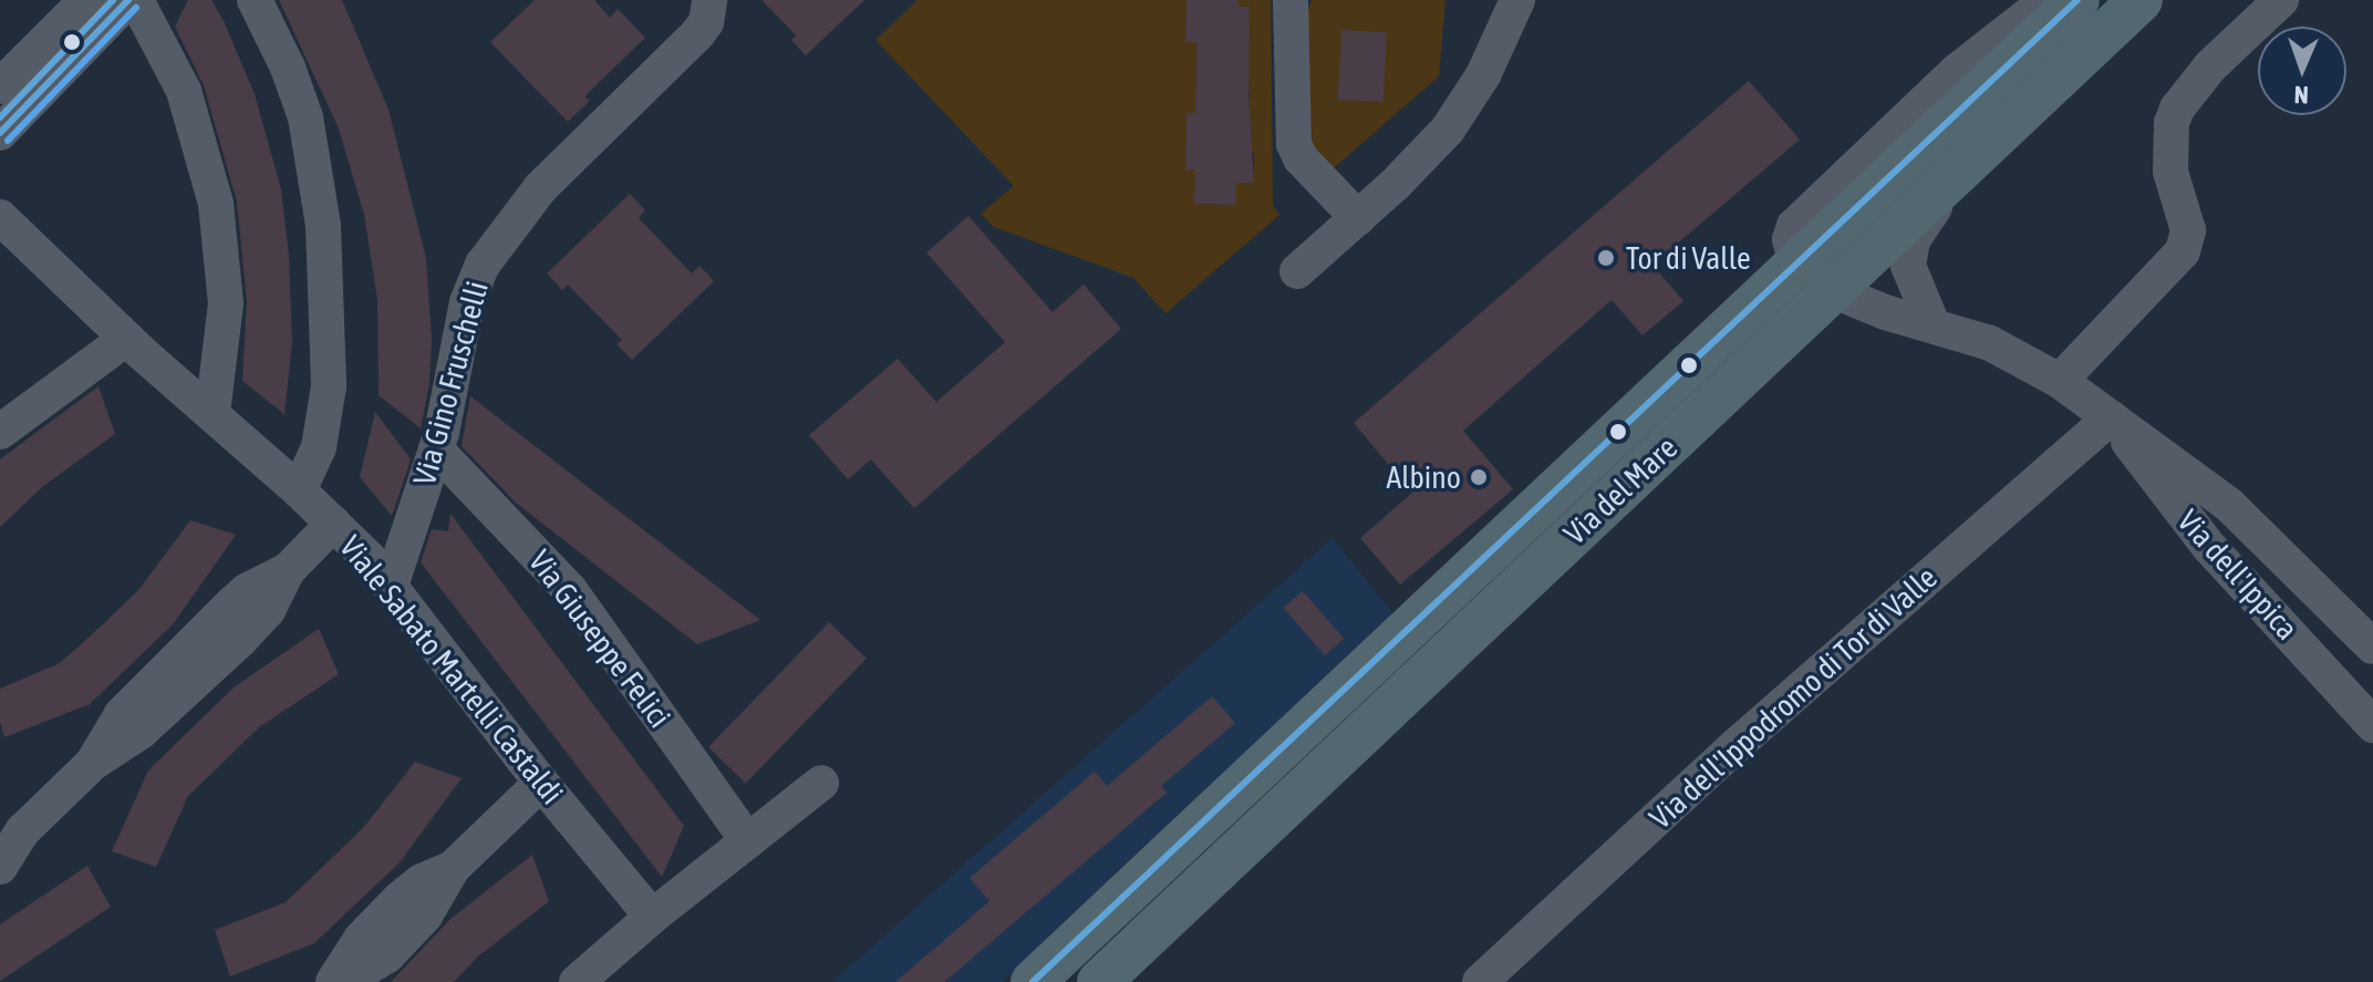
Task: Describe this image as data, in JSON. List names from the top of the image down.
{
  "streets": {
    "main road": ["Via del Mare"],
    "street": [
      "Via Gino Fruschelli",
      "Via dell'Ippica",
      "Via Giuseppe Felici",
      "Viale Sabato Martelli Castaldi",
      "Via dell'Ippodromo di Tor di Valle"
    ]
  },
  "crossings": [
    ["Via Gino Fruschelli", "Via Giuseppe Felici"],
    ["Via Gino Fruschelli", "Viale Sabato Martelli Castaldi"],
    ["Via dell'Ippica", "Via dell'Ippodromo di Tor di Valle"]
  ],
  "places": ["Tor di Valle", "Albino"],
  "north": "bottom"
}
